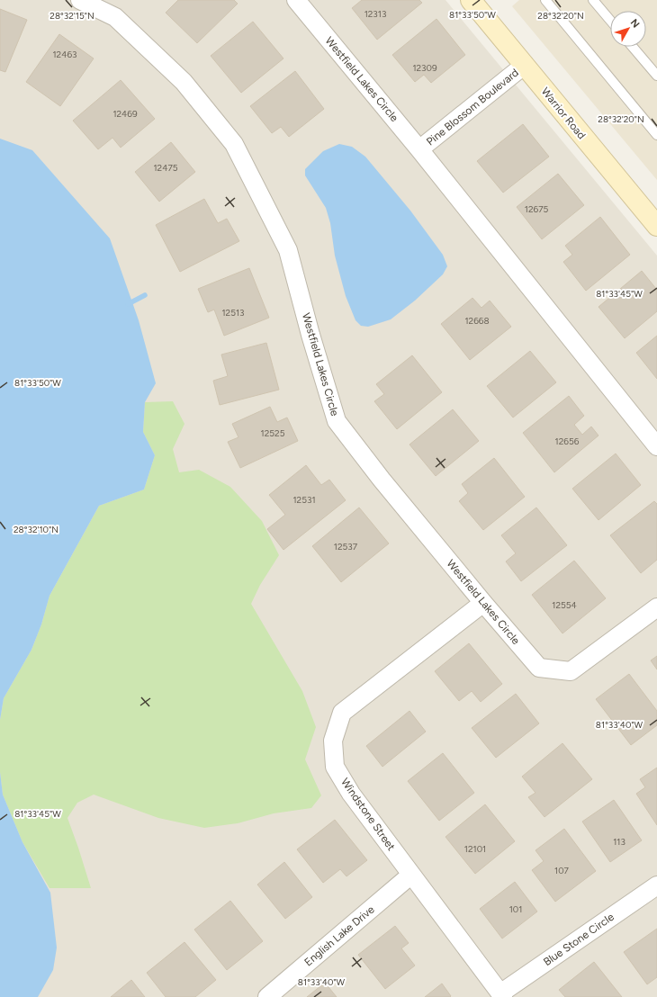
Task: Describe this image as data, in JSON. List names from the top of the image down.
{
  "streets": {
    "street": [
      "Westfield Lakes Circle",
      "Pine Blossom Boulevard",
      "Warrior Road",
      "Windstone Street",
      "English Lake Drive",
      "Blue Stone Circle"
    ]
  },
  "crossings": [
    ["Westfield Lakes Circle", "Pine Blossom Boulevard"],
    ["Westfield Lakes Circle", "Windstone Street"],
    ["Pine Blossom Boulevard", "Warrior Road"],
    ["Windstone Street", "English Lake Drive"],
    ["Windstone Street", "Blue Stone Circle"]
  ],
  "house_numbers": [
    "12313",
    "12463",
    "12309",
    "12469",
    "12475",
    "12675",
    "12513",
    "12668",
    "12525",
    "12656",
    "12531",
    "12537",
    "12554",
    "113",
    "12101",
    "107",
    "101"
  ],
  "north": "top right",
  "coordinates": [
    "81°33'50\"W",
    "28°32'15\"N",
    "28°32'20\"N",
    "81°33'45\"W",
    "28°32'10\"N",
    "81°33'40\"W"
  ]
}
